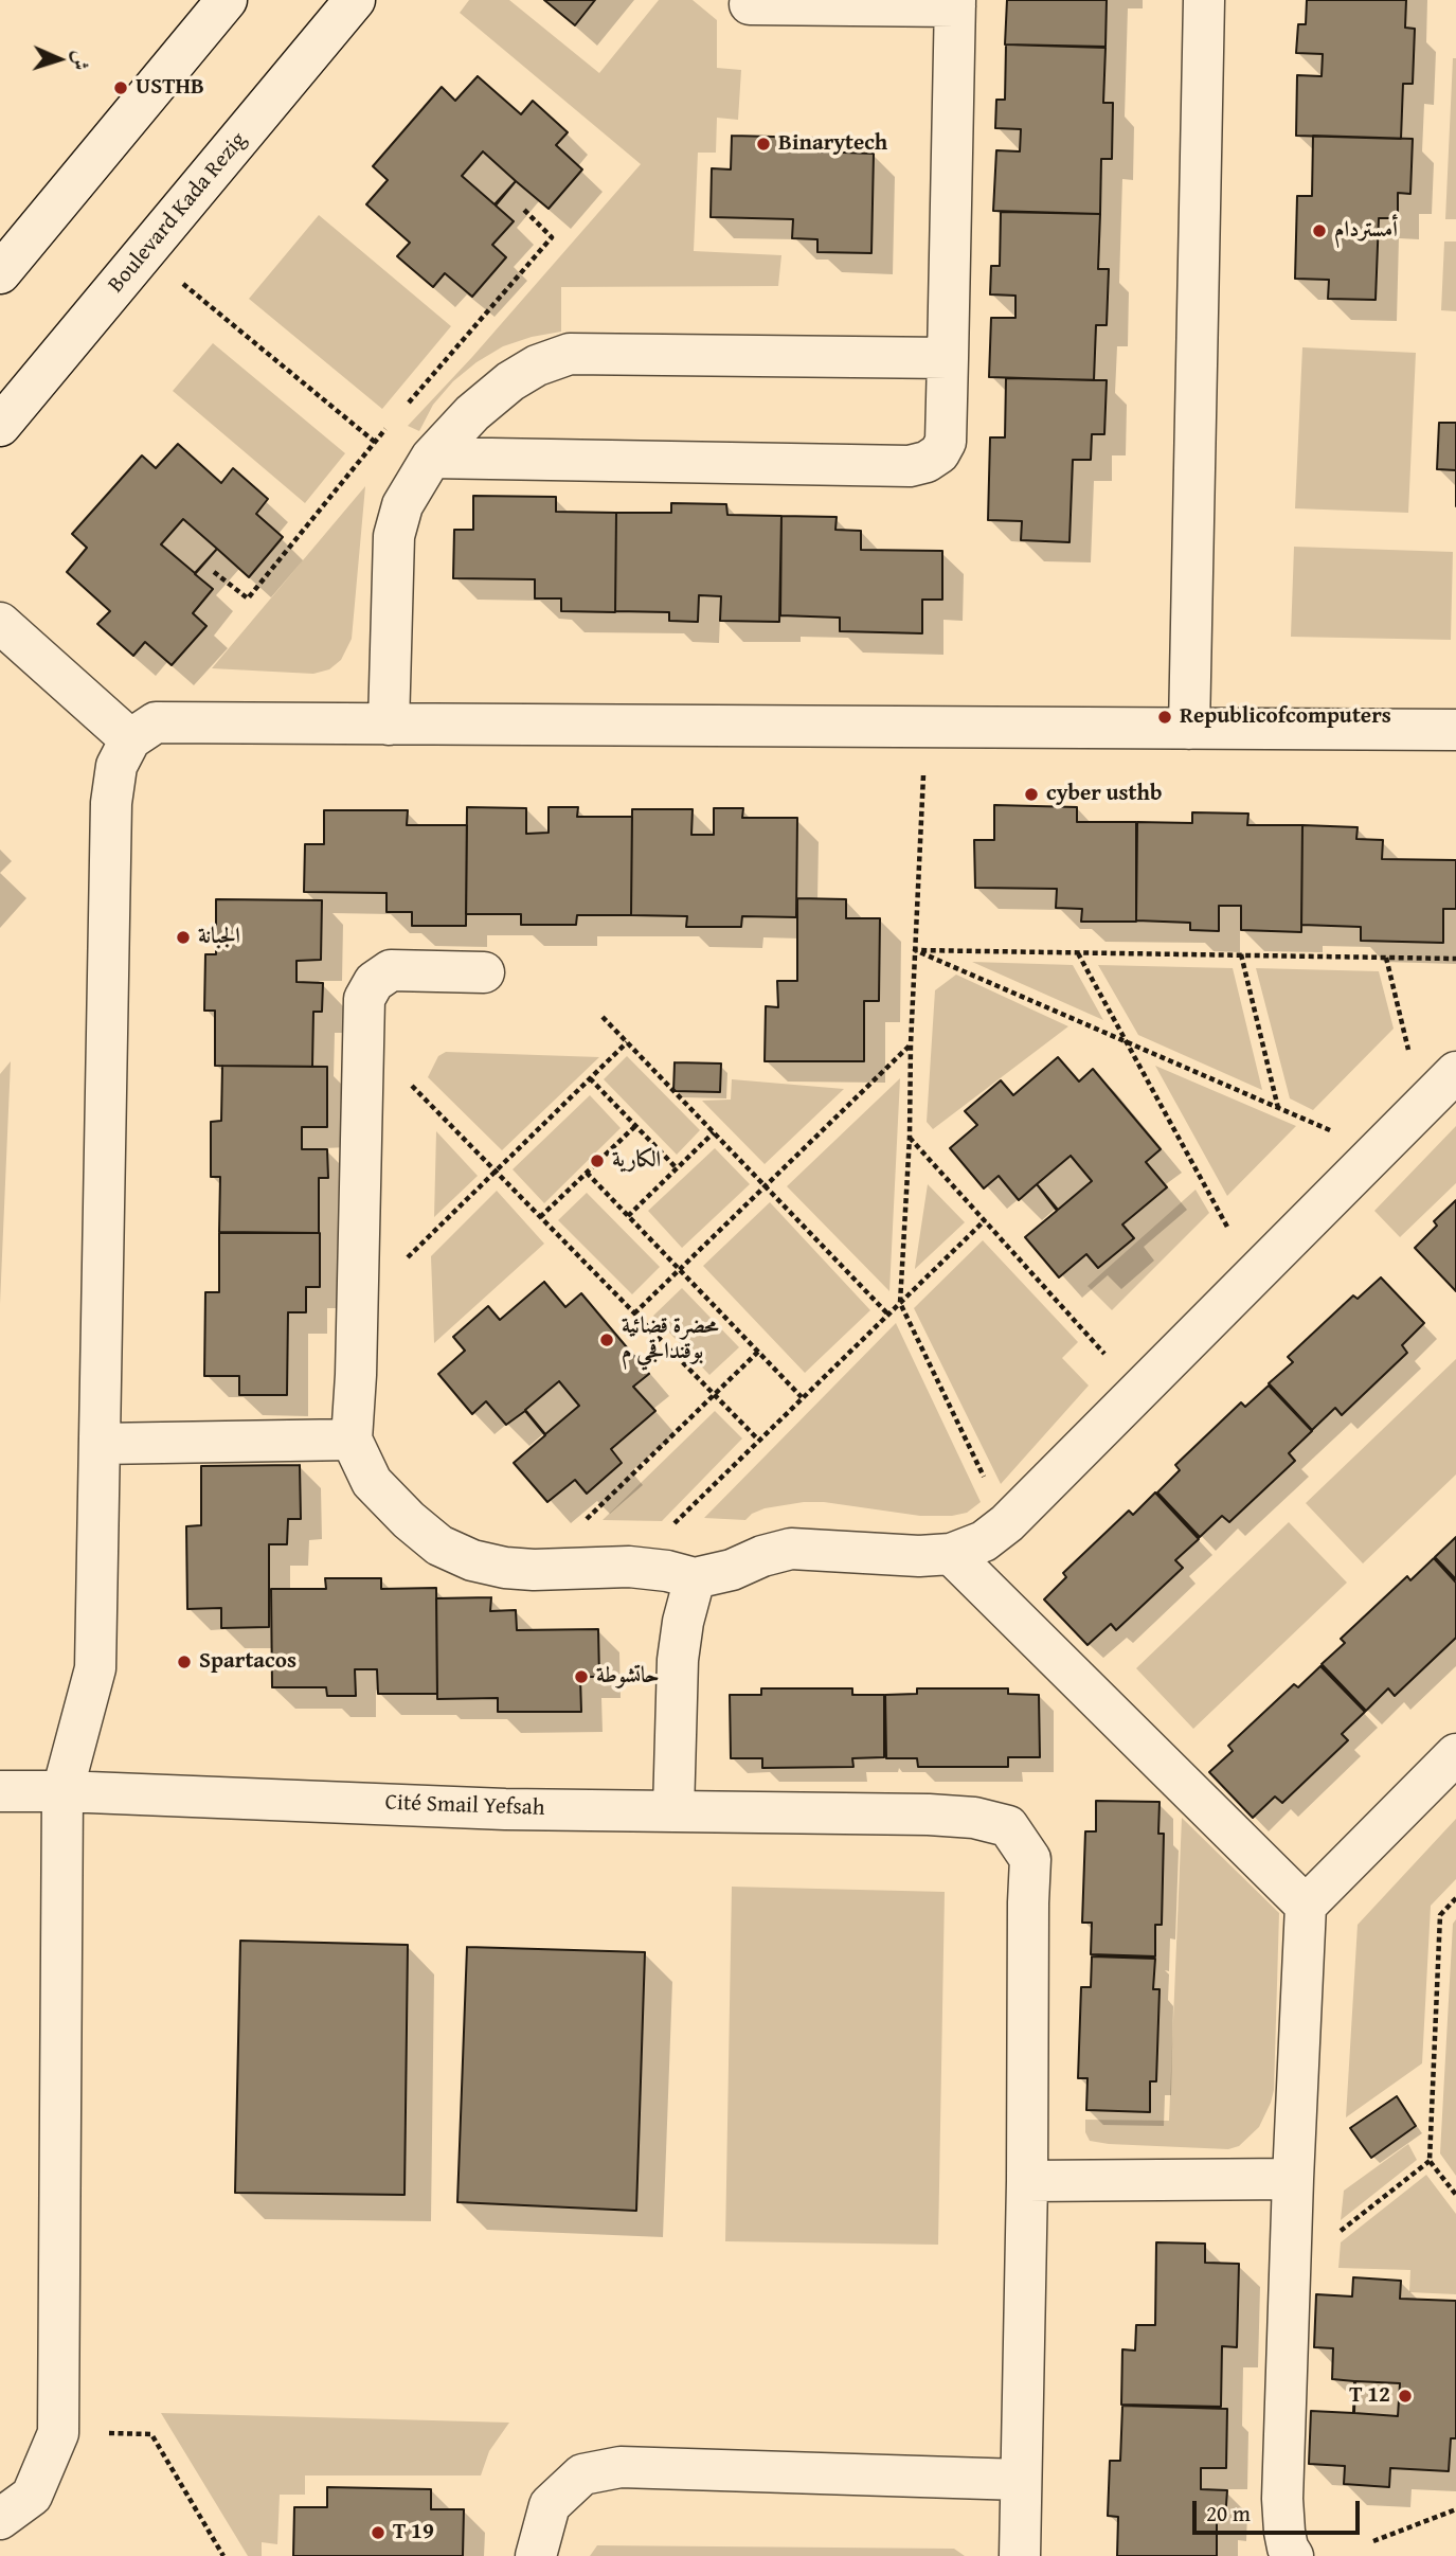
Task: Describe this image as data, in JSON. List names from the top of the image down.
{
  "streets": {
    "street": ["Boulevard Kada Rezig", "Cité Smail Yefsah"]
  },
  "places": [
    "USTHB",
    "Binarytech",
    "أمستردام",
    "Republicofcomputers",
    "cyber usthb",
    "الجبانة",
    "الكارية",
    "محضرة قضائية بوقنداقجي م",
    "Spartacos",
    "حاتشوطة",
    "T 12",
    "T 19"
  ],
  "scale_bar": "20 m",
  "north": "right"
}
